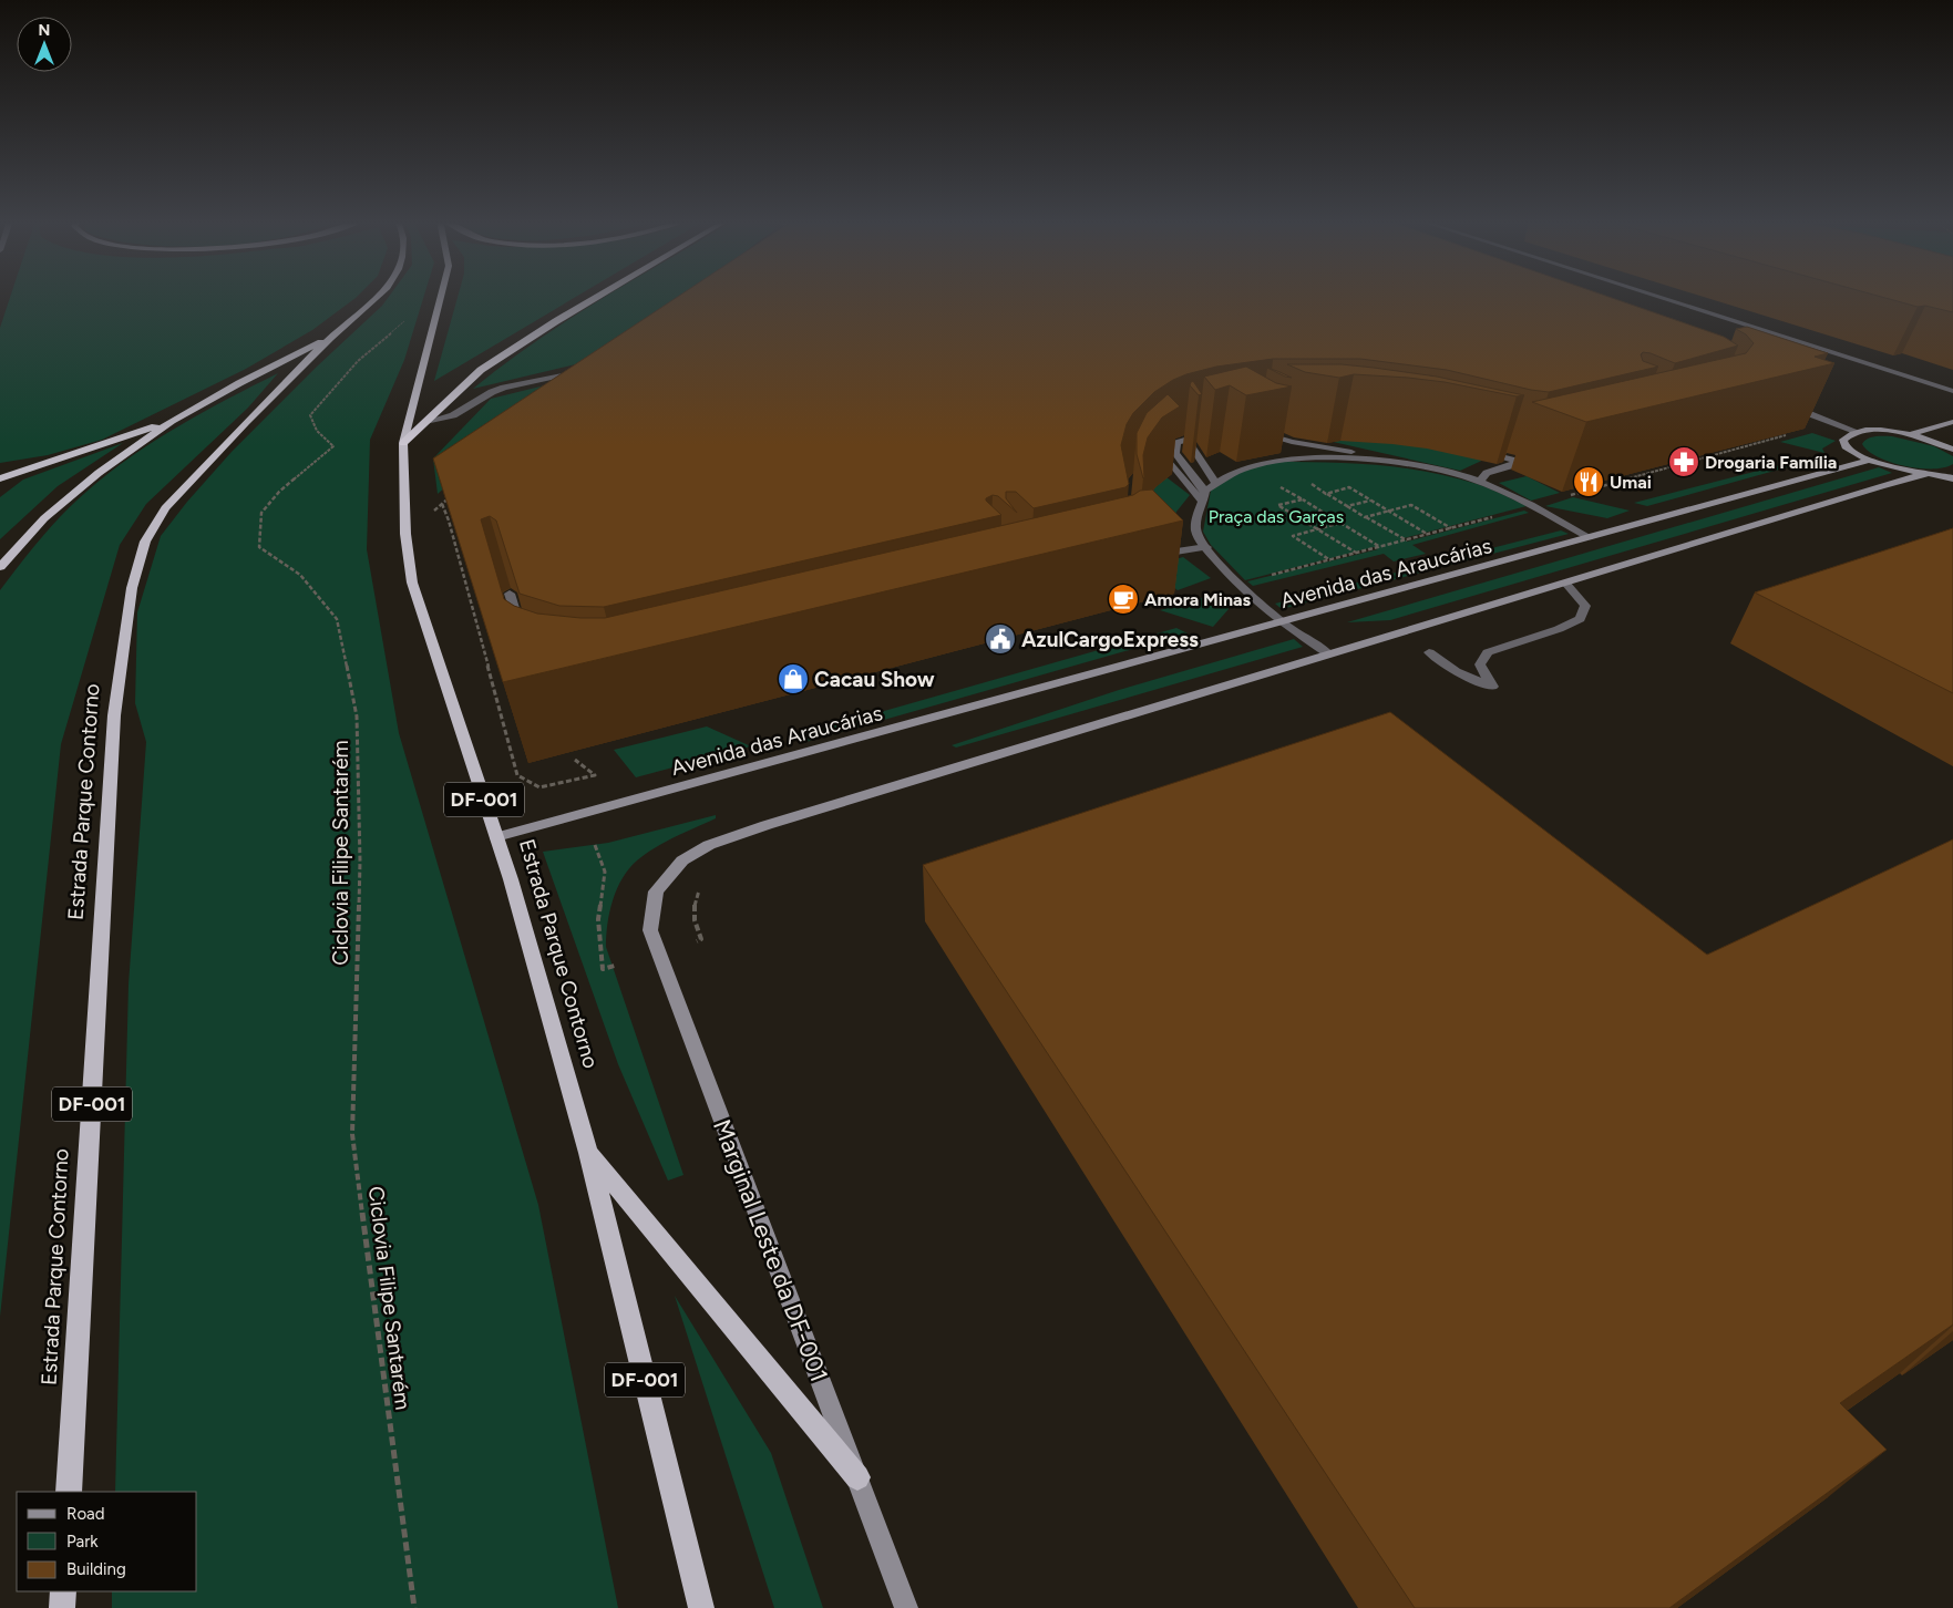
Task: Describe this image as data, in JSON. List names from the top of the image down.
{
  "streets": {
    "highway": ["DF-001", "Estrada Parque Contorno"],
    "main road": ["Avenida das Araucárias", "Marginal Leste da DF-001"],
    "path": ["Ciclovia Filipe Santarém"]
  },
  "crossings": [
    ["Avenida das Araucárias", "Estrada Parque Contorno"]
  ],
  "parks": ["Praça das Garças"],
  "places": {
    "pharmacy": ["Drogaria Família"],
    "restaurant": ["Umai"],
    "cafe": ["Amora Minas"],
    "public building": ["AzulCargoExpress"],
    "shop": ["Cacau Show"]
  },
  "legend": ["Road", "Park", "Building"],
  "north": "top"
}
